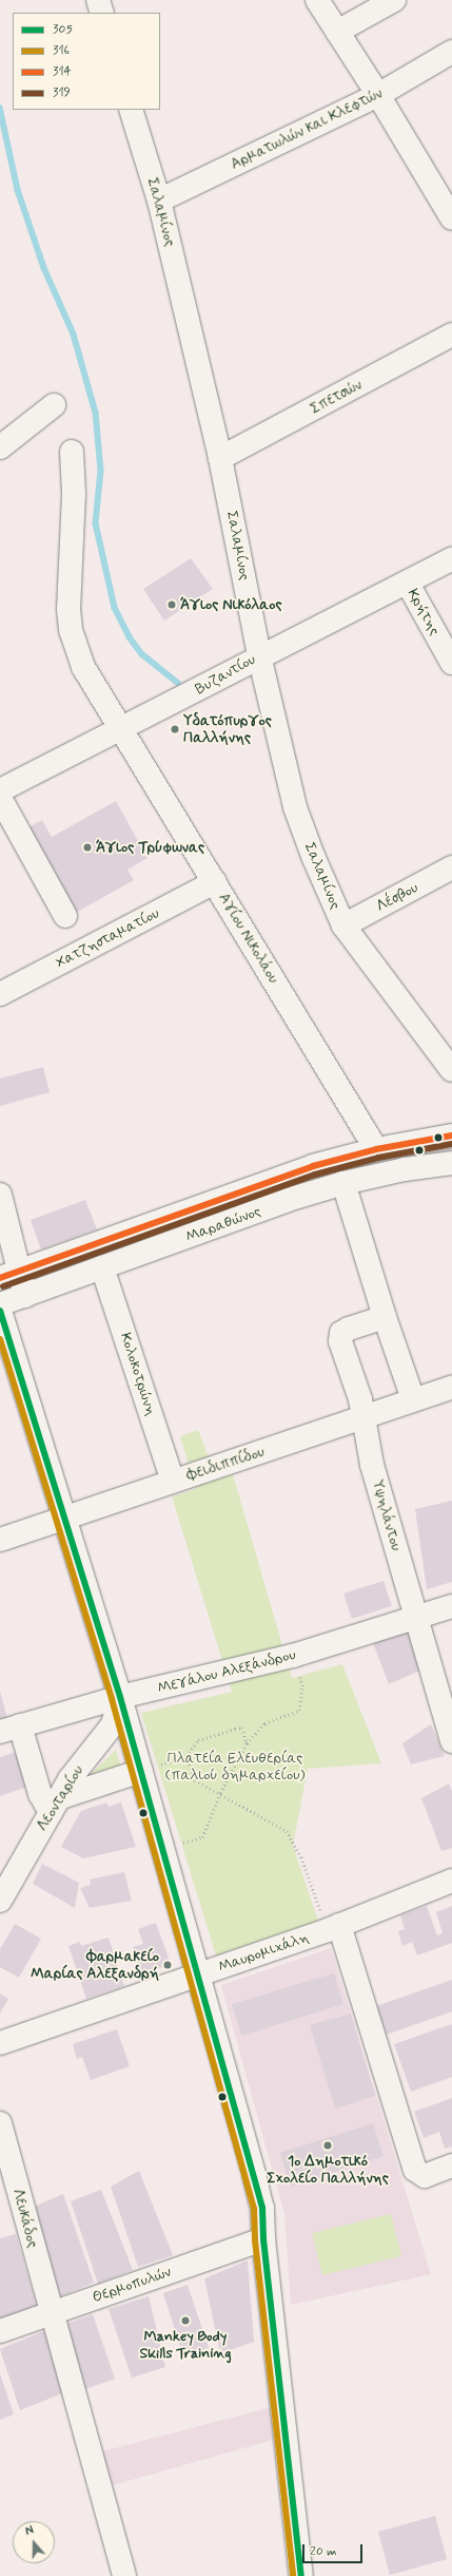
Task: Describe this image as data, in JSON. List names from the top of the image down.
{
  "streets": {
    "street": [
      "Αρματωλών και Κλεφτών",
      "Σαλαμίνος",
      "Σπετσών",
      "Κρήτης",
      "Βυζαντίου",
      "Λέσβου",
      "Χατζησταματίου",
      "Αγίου Νικολάου",
      "Μαραθώνος",
      "Κολοκοτρώνη",
      "Φειδιππίδου",
      "Υψηλάντου",
      "Μεγάλου Αλεξάνδρου",
      "Λεονταρίου",
      "Μαυρομιχάλη",
      "Λευκάδος",
      "Θερμοπυλών"
    ]
  },
  "crossings": [
    ["Αρματωλών και Κλεφτών", "Σαλαμίνος"],
    ["Σαλαμίνος", "Σπετσών"],
    ["Σαλαμίνος", "Βυζαντίου"],
    ["Σαλαμίνος", "Λέσβου"],
    ["Κρήτης", "Βυζαντίου"],
    ["Βυζαντίου", "Αγίου Νικολάου"],
    ["Χατζησταματίου", "Αγίου Νικολάου"],
    ["Αγίου Νικολάου", "Μαραθώνος"],
    ["Μαραθώνος", "Κολοκοτρώνη"],
    ["Κολοκοτρώνη", "Φειδιππίδου"],
    ["Φειδιππίδου", "Υψηλάντου"],
    ["Υψηλάντου", "Μεγάλου Αλεξάνδρου"],
    ["Μεγάλου Αλεξάνδρου", "Λεονταρίου"],
    ["Λευκάδος", "Θερμοπυλών"]
  ],
  "parks": ["Πλατεία Ελευθερίας (παλιού δημαρχείου)"],
  "places": [
    "Άγιος Νικόλαος",
    "Υδατόπυργος Παλλήνης",
    "Άγιος Τρύφωνας",
    "Φαρμακείο Μαρίας Αλεξανδρή",
    "1ο Δημοτικό Σχολείο Παλλήνης",
    "Mankey Body Skills Training"
  ],
  "lines": [
    "transit line 314",
    "transit line 319",
    "transit line 305",
    "transit line 316"
  ],
  "legend": [
    "305",
    "316",
    "314",
    "319"
  ],
  "scale_bar": "20 m",
  "north": "top"
}
